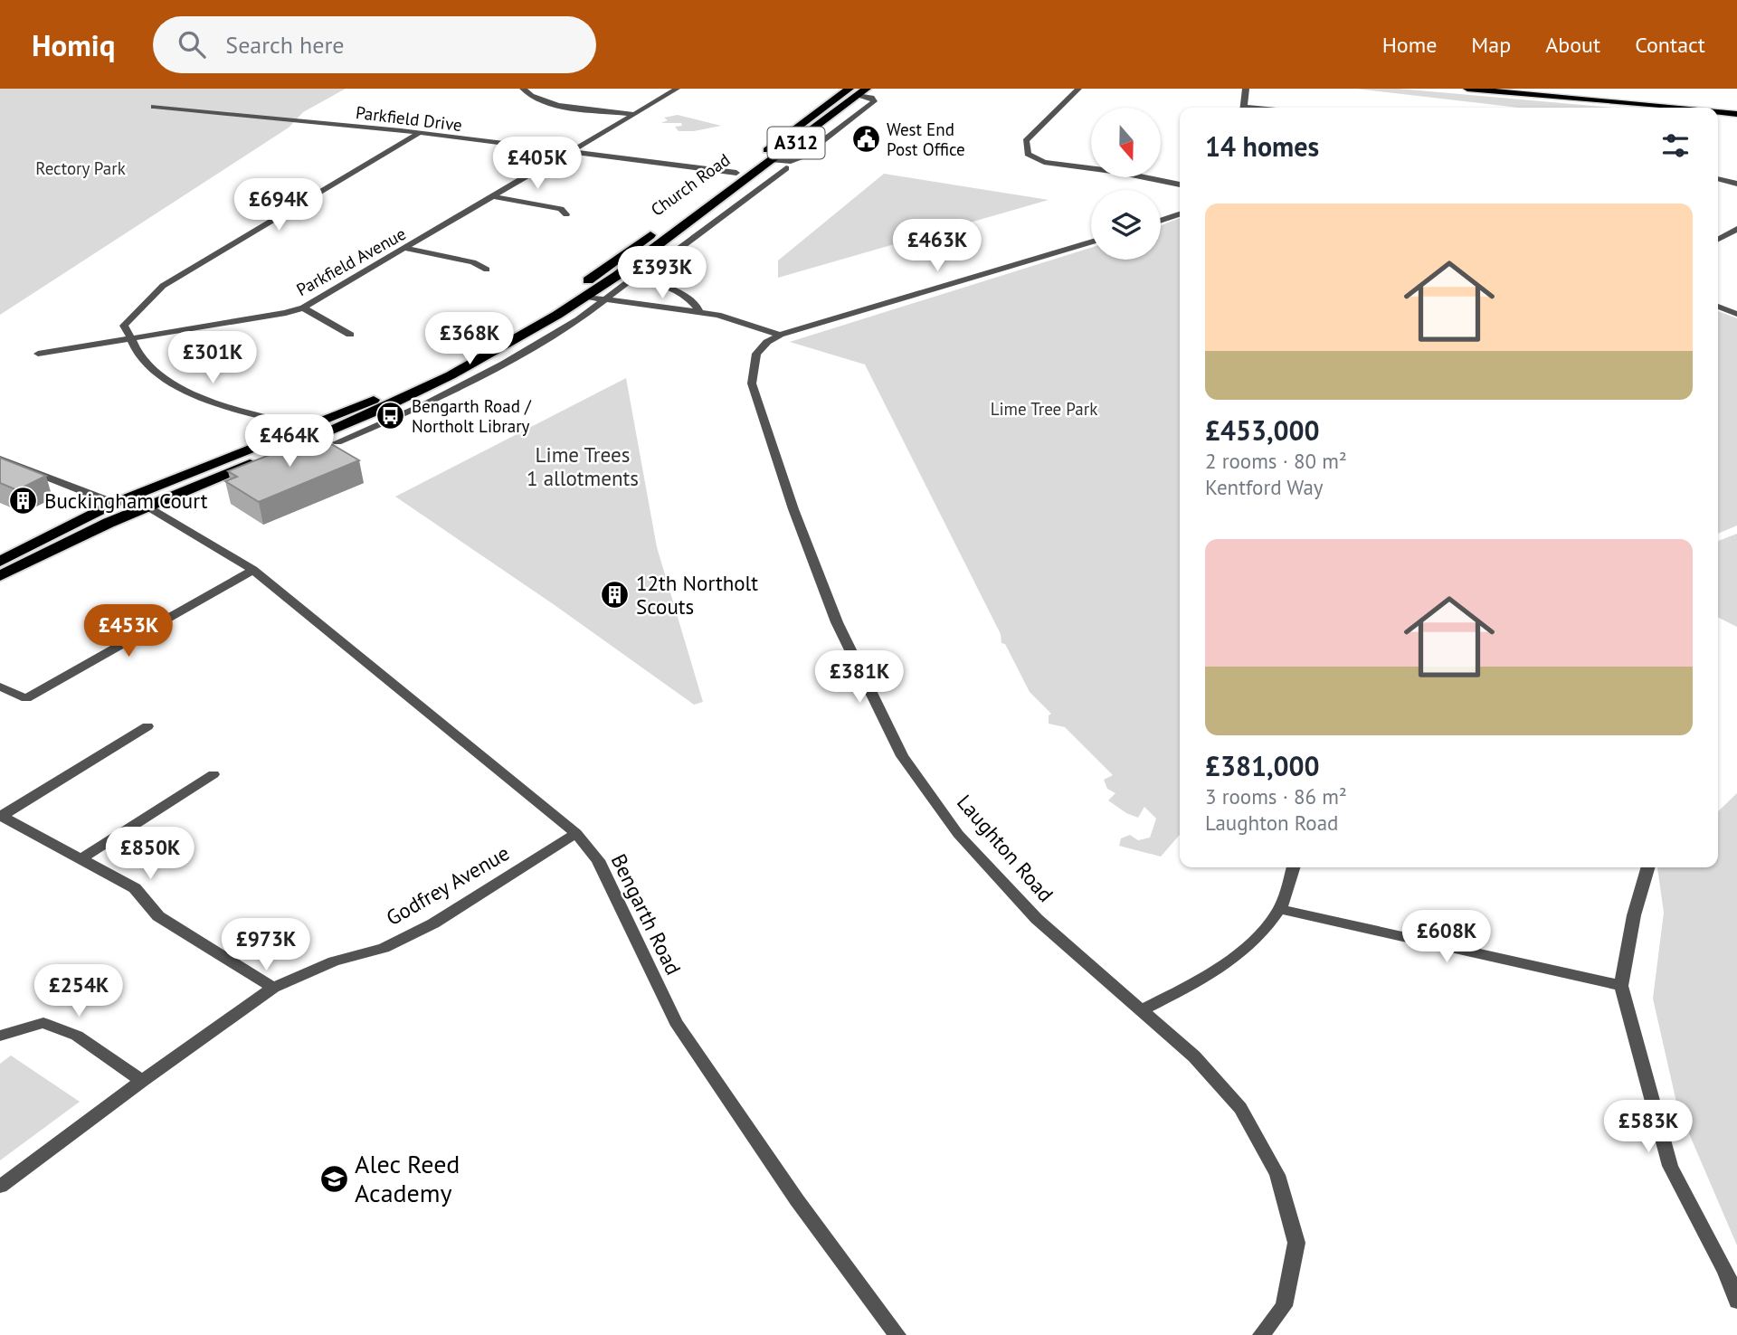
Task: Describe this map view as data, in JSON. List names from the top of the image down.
{
  "streets": {
    "highway": ["A312", "Church Road"],
    "street": [
      "Parkfield Drive",
      "Parkfield Avenue",
      "Laughton Road",
      "Godfrey Avenue",
      "Bengarth Road"
    ]
  },
  "crossings": [
    ["Parkfield Drive", "Church Road"],
    ["Parkfield Drive", "Parkfield Avenue"],
    ["Church Road", "Bengarth Road"],
    ["Godfrey Avenue", "Bengarth Road"]
  ],
  "parks": ["Rectory Park", "Lime Tree Park", "Lime Trees 1 allotments"],
  "places": {
    "public building": ["West End Post Office"],
    "bus stop": ["Bengarth Road / Northolt Library"],
    "building": ["Buckingham Court", "12th Northolt Scouts"],
    "school or university": ["Alec Reed Academy"]
  },
  "north": "bottom",
  "page": {
    "header": "Homiq",
    "search": "Search here",
    "nav": [
      "Home",
      "Map",
      "About",
      "Contact"
    ],
    "heading": "14 homes",
    "price": [
      "£405K",
      "£694K",
      "£463K",
      "£393K",
      "£368K",
      "£301K",
      "£464K",
      "£453K",
      "£381K",
      "£850K",
      "£608K",
      "£973K",
      "£254K",
      "£583K"
    ],
    "list": [
      {
        "name": "£453,000",
        "note": "2 rooms · 80 m² · Kentford Way"
      },
      {
        "name": "£381,000",
        "note": "3 rooms · 86 m² · Laughton Road"
      }
    ]
  }
}
